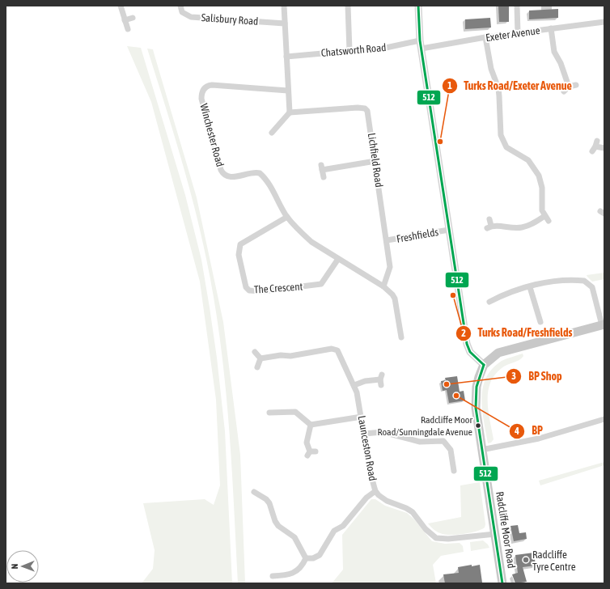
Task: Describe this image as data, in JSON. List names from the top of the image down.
{
  "streets": {
    "main road": ["Radcliffe Moor Road"],
    "street": [
      "Salisbury Road",
      "Exeter Avenue",
      "Chatsworth Road",
      "Winchester Road",
      "Lichfield Road",
      "Freshfields",
      "The Crescent",
      "Launceston Road"
    ]
  },
  "crossings": [
    ["Winchester Road", "Lichfield Road"],
    ["Winchester Road", "The Crescent"],
    ["Lichfield Road", "Freshfields"],
    ["Launceston Road", "Radcliffe Moor Road"]
  ],
  "places": [
    "Turks Road/Exeter Avenue",
    "Turks Road/Freshfields",
    "BP Shop",
    "BP",
    "Radcliffe Moor Road/Sunningdale Avenue",
    "Radcliffe Tyre Centre"
  ],
  "lines": ["transit line 512"],
  "north": "left"
}
